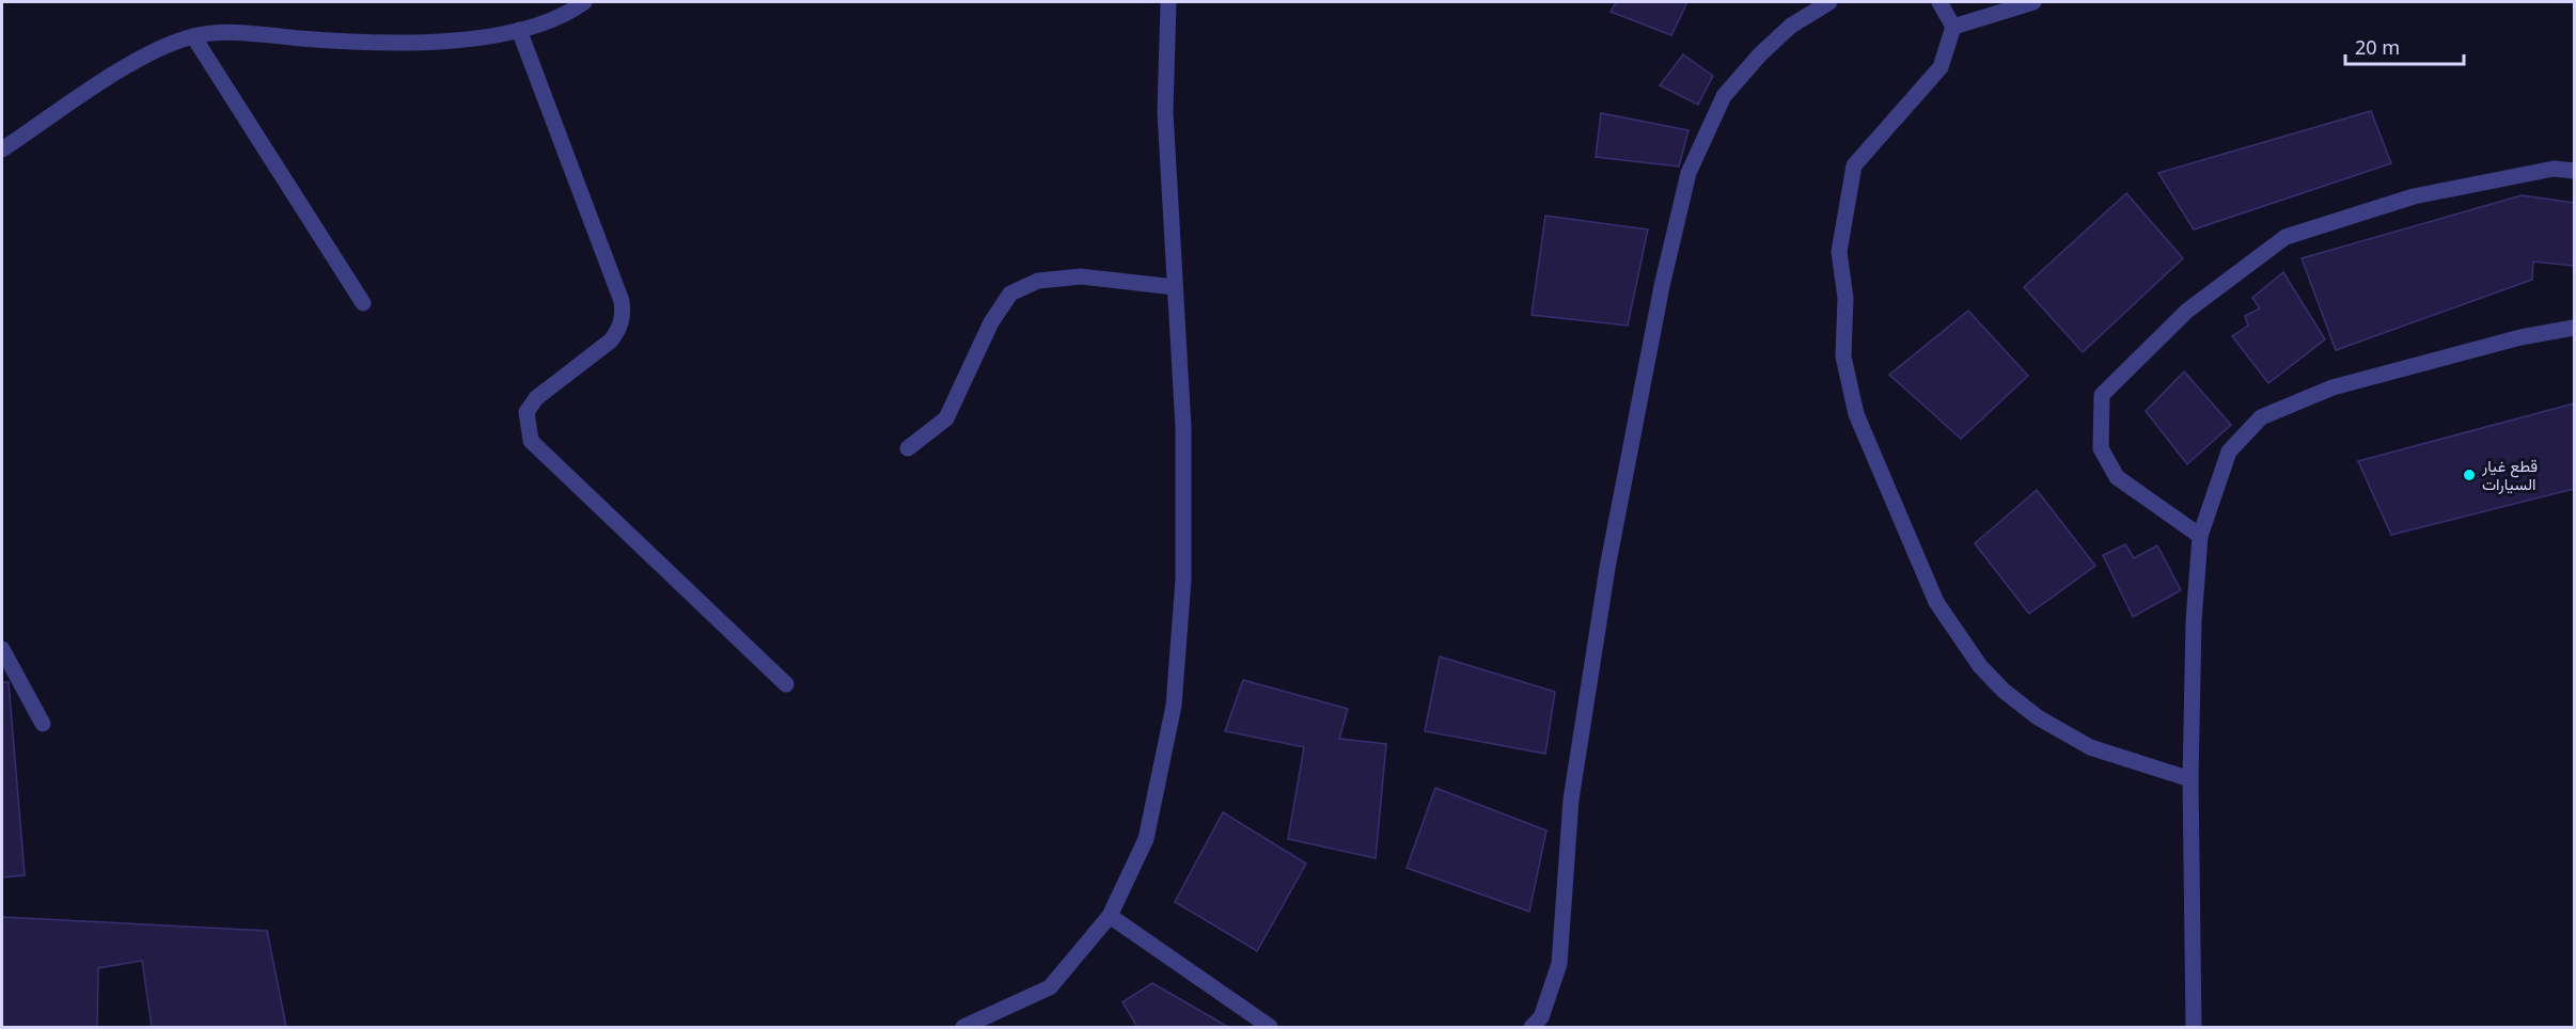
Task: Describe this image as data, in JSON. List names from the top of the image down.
{
  "places": ["قطع غيار السيارات"],
  "scale_bar": "20 m"
}
